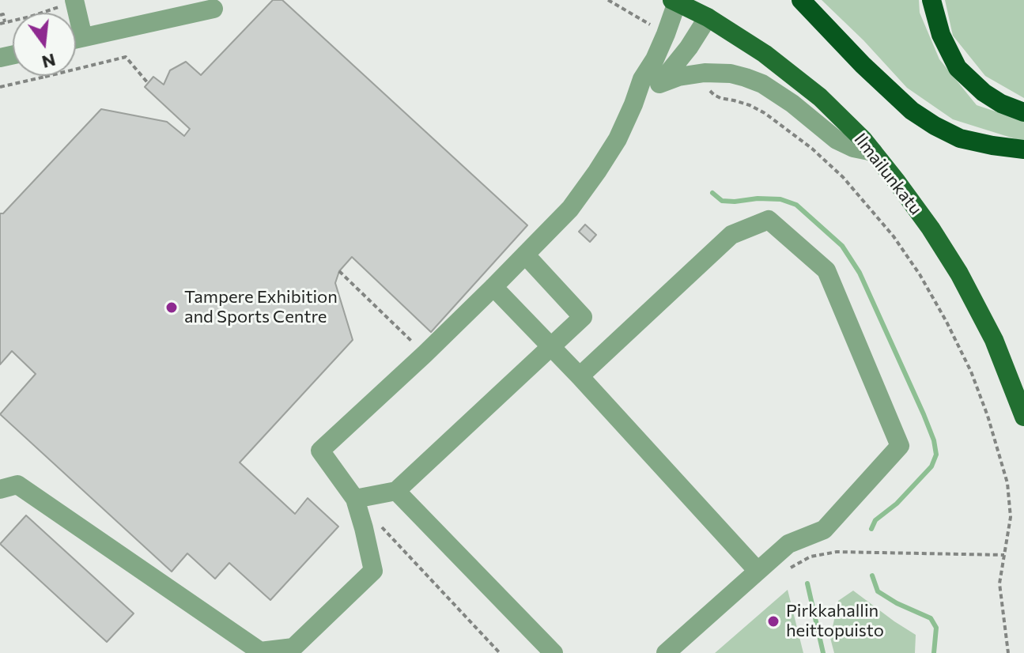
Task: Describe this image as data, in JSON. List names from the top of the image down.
{
  "streets": {
    "main road": ["Ilmailunkatu"]
  },
  "places": ["Tampere Exhibition and Sports Centre", "Pirkkahallin heittopuisto"],
  "north": "bottom"
}
